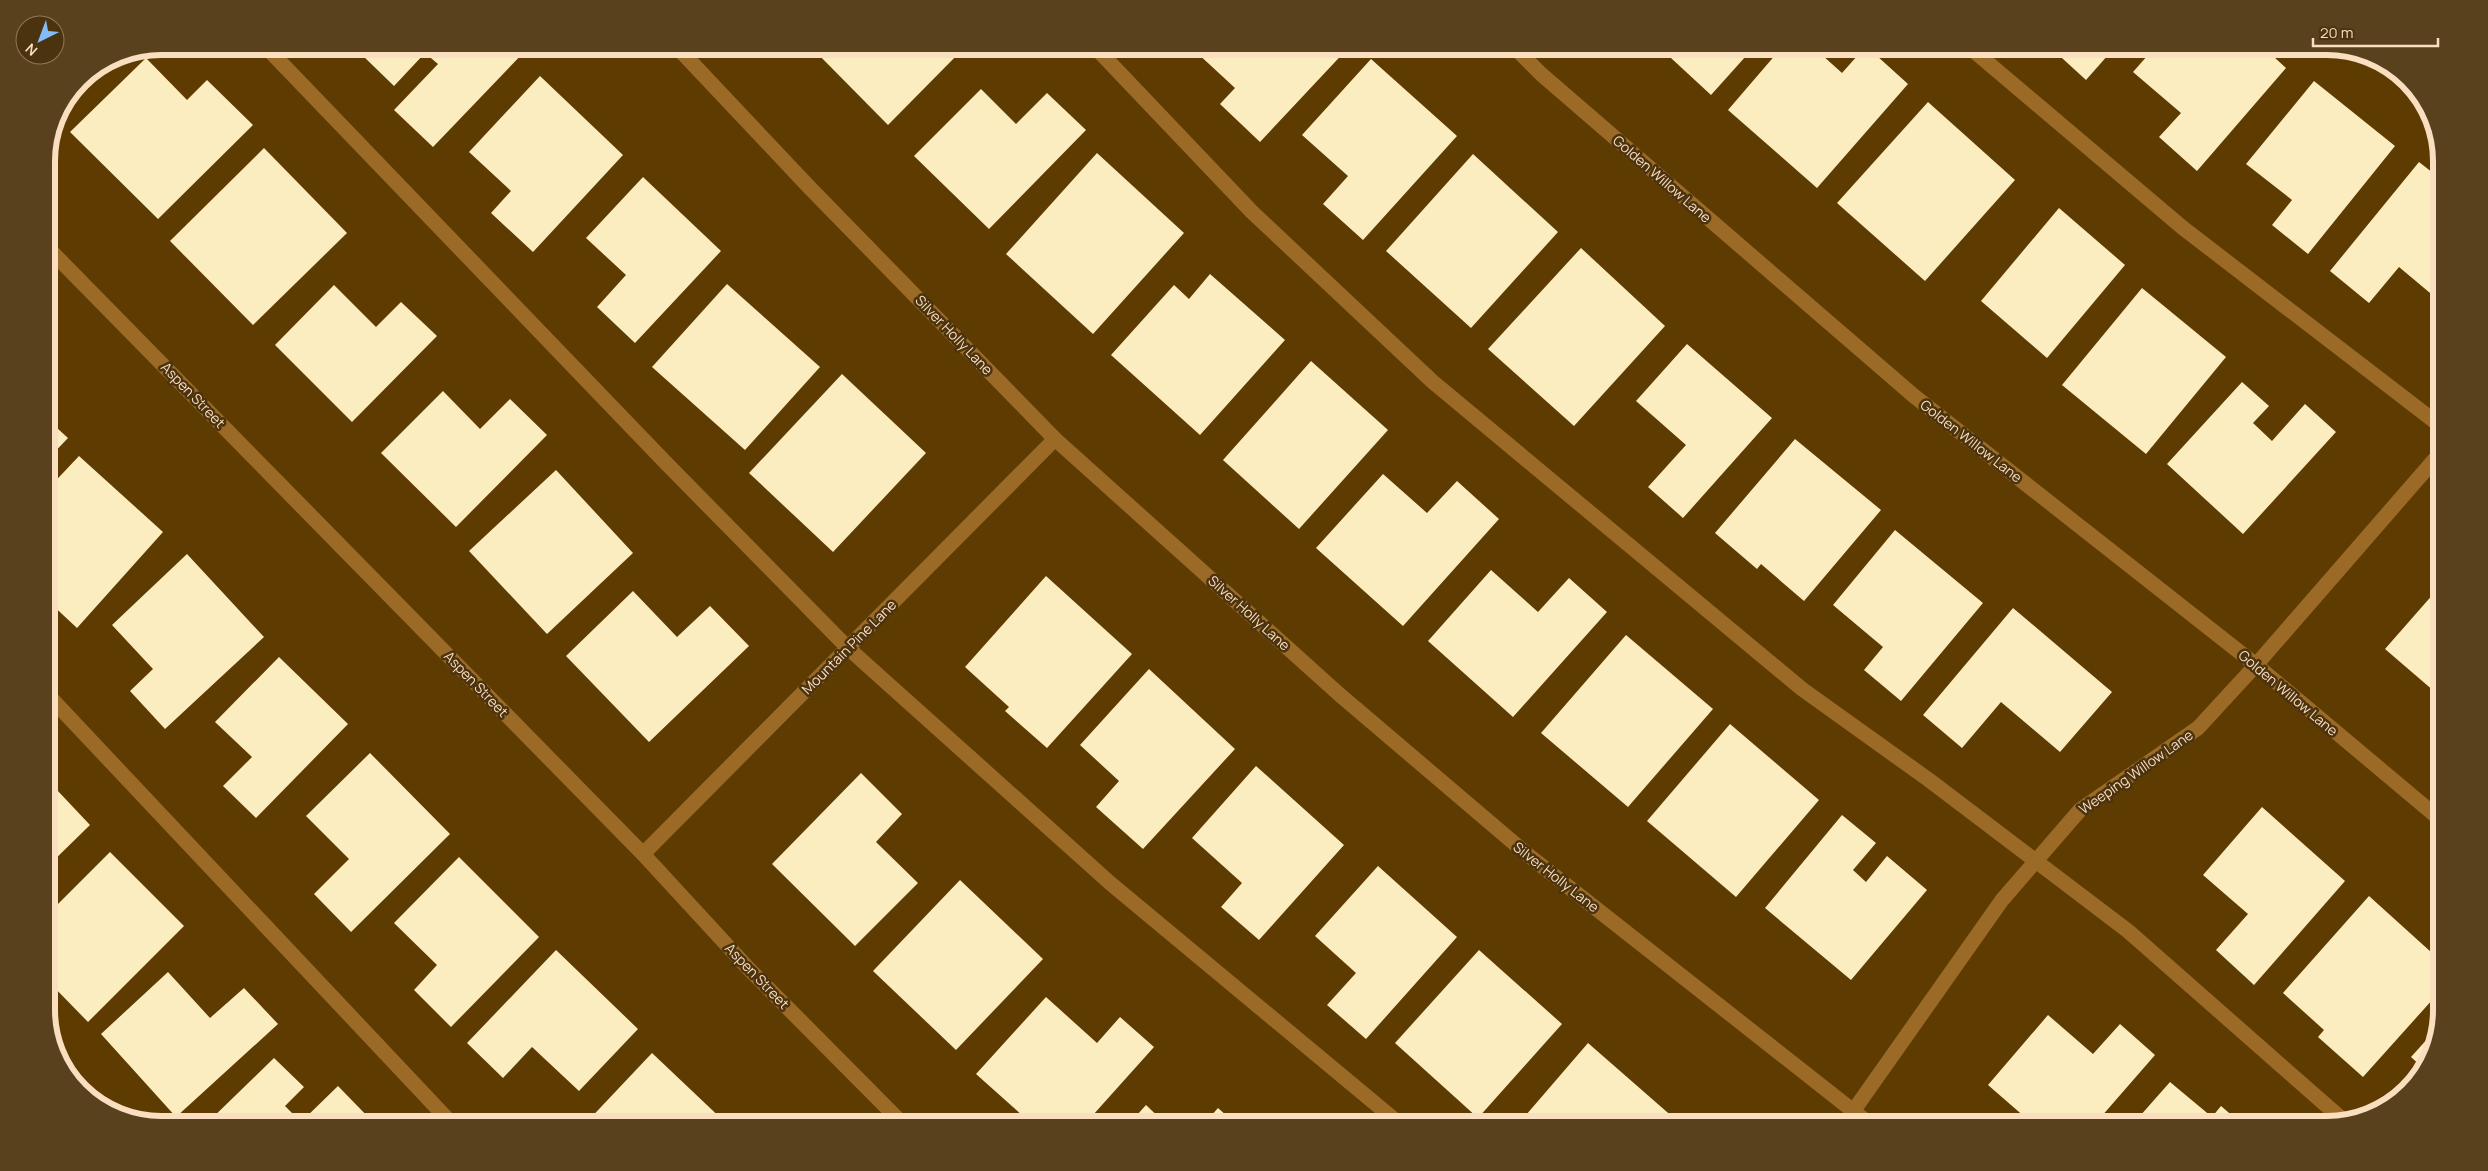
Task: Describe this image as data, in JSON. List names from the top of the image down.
{
  "streets": {
    "street": [
      "Golden Willow Lane",
      "Silver Holly Lane",
      "Aspen Street",
      "Mountain Pine Lane",
      "Weeping Willow Lane"
    ]
  },
  "crossings": [
    ["Golden Willow Lane", "Weeping Willow Lane"],
    ["Silver Holly Lane", "Mountain Pine Lane"],
    ["Silver Holly Lane", "Weeping Willow Lane"],
    ["Aspen Street", "Mountain Pine Lane"]
  ],
  "scale_bar": "20 m",
  "north": "bottom left"
}
